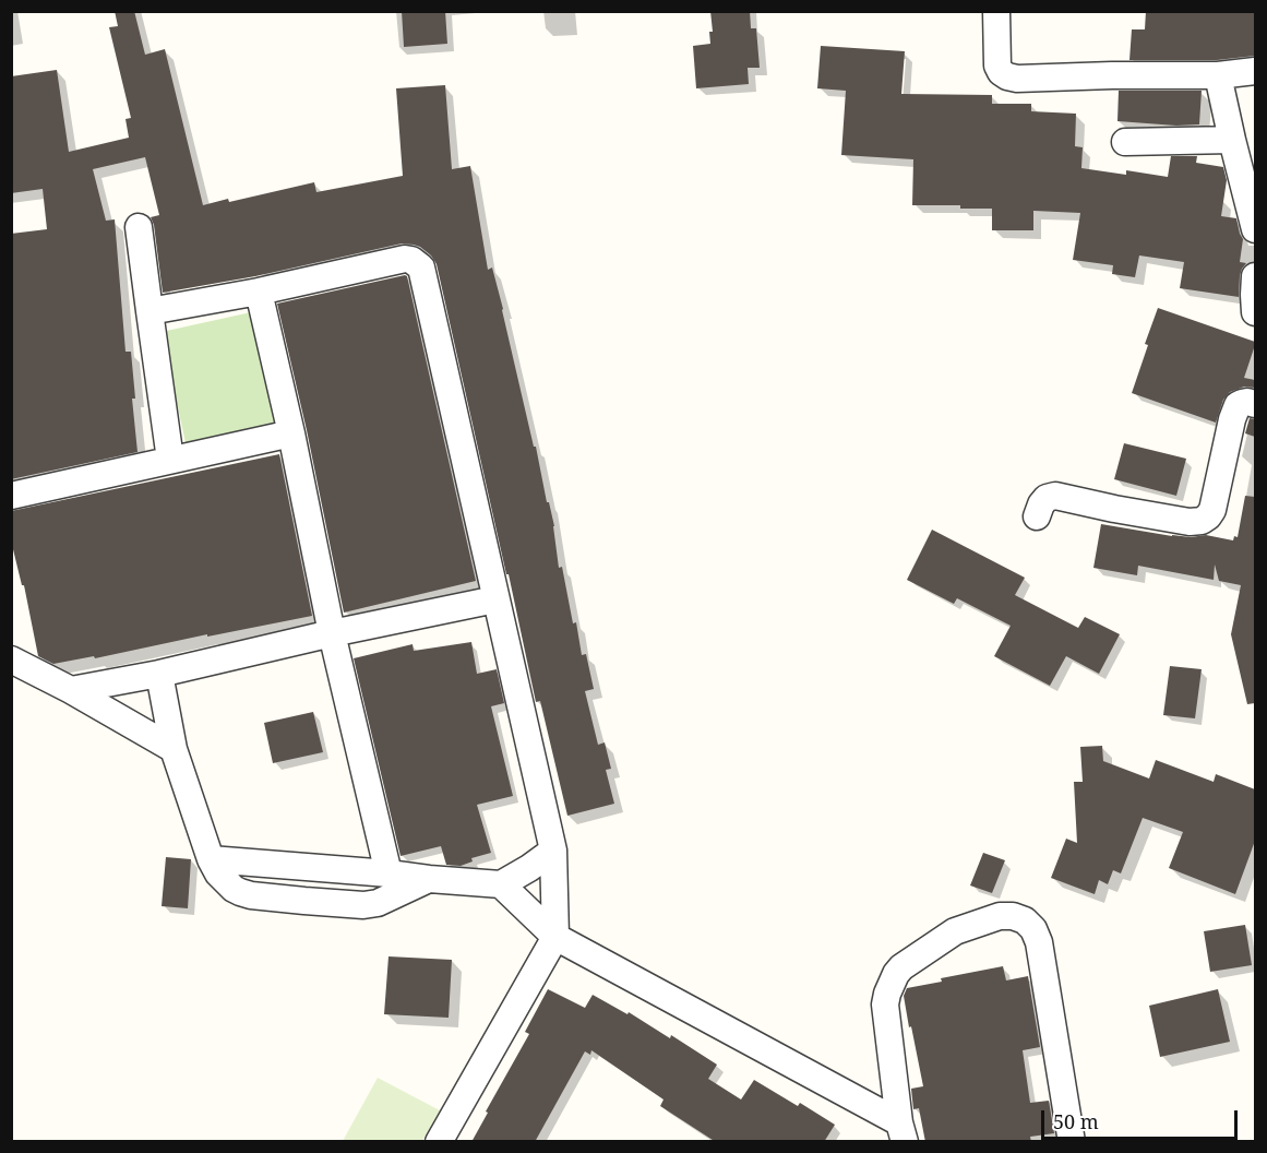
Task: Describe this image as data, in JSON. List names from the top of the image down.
{
  "scale_bar": "50 m"
}
